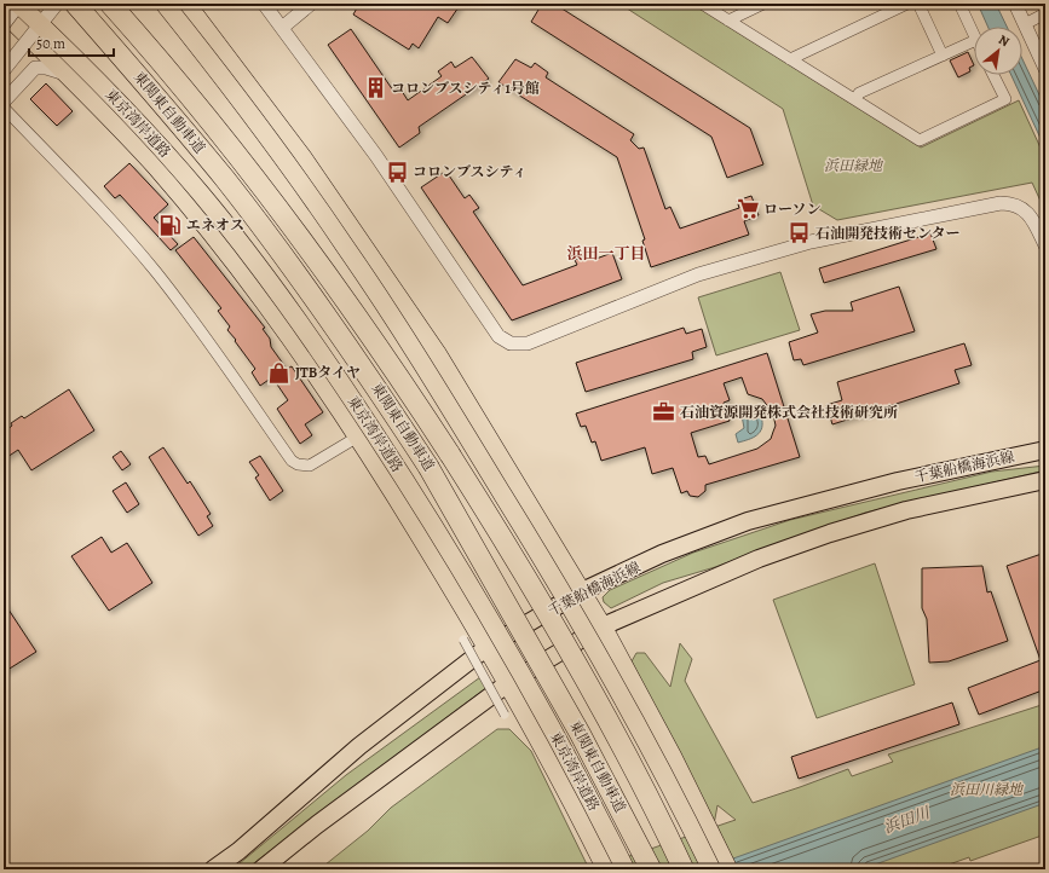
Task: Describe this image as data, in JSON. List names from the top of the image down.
{
  "streets": {
    "highway": ["東関東自動車道", "東京湾岸道路"],
    "main road": ["千葉船橋海浜線"]
  },
  "districts": ["浜田一丁目"],
  "water": ["浜田川"],
  "parks": ["浜田緑地", "浜田川緑地"],
  "places": {
    "building": ["コロンブスシティ1号館"],
    "bus stop": ["コロンブスシティ", "石油開発技術センター"],
    "supermarket": ["ローソン"],
    "fuel station": ["エネオス"],
    "shop": ["JTBタイヤ"],
    "office": ["石油資源開発株式会社技術研究所"]
  },
  "scale_bar": "50 m",
  "north": "top right"
}
